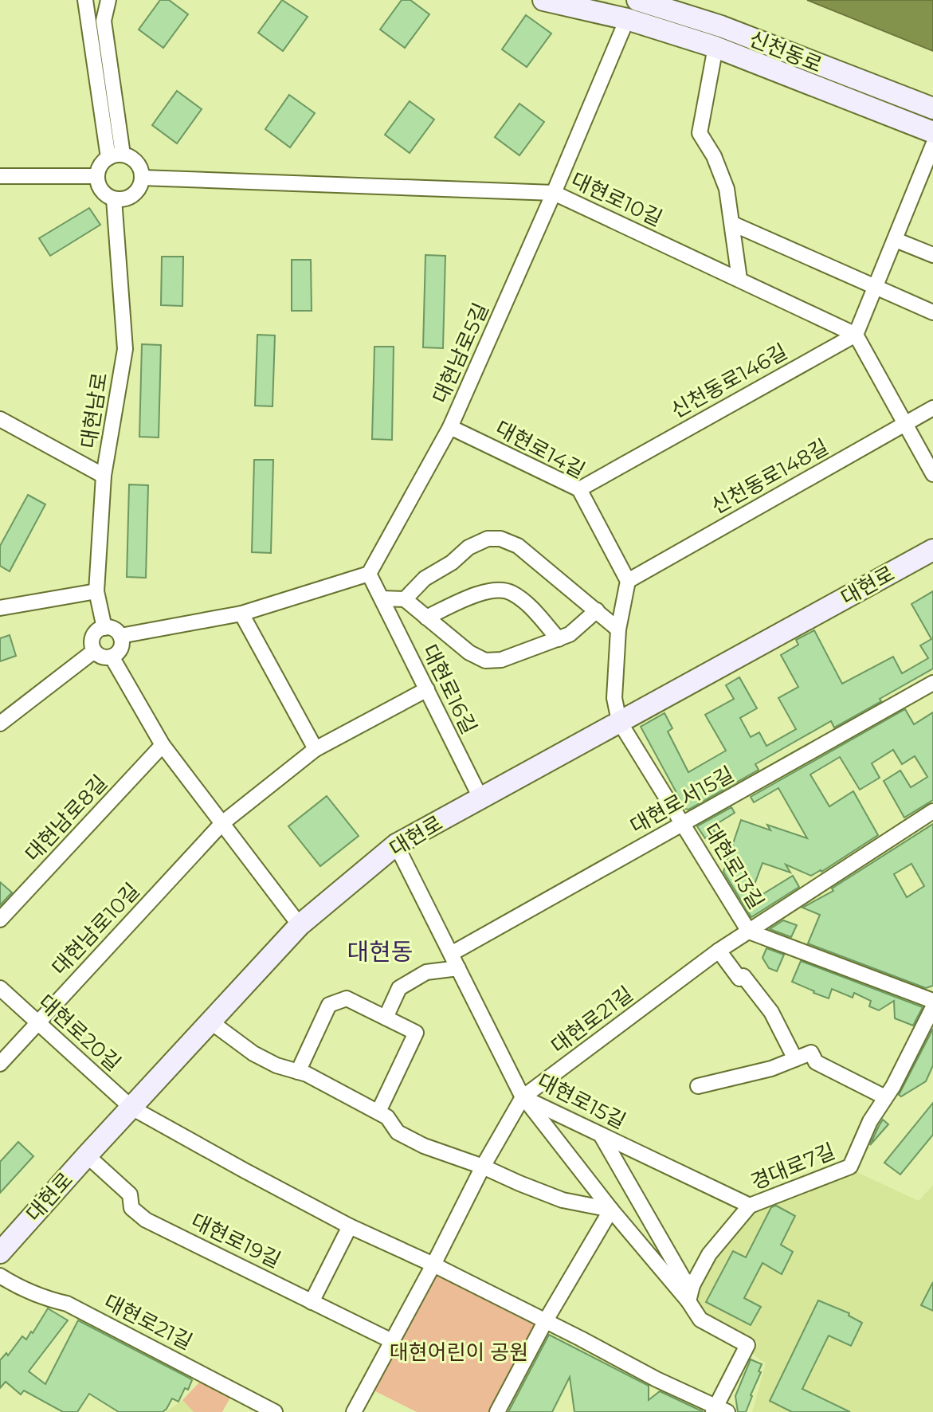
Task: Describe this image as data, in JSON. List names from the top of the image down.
{
  "streets": {
    "main road": ["신천동로", "대현로"],
    "street": [
      "대현로10길",
      "대현남로5길",
      "신천동로146길",
      "대현남로",
      "대현로14길",
      "신천동로148길",
      "대현로16길",
      "대현로서15길",
      "대현남로8길",
      "대현로13길",
      "대현남로10길",
      "대현로21길",
      "대현로20길",
      "대현로15길",
      "경대로7길",
      "대현로19길"
    ]
  },
  "crossings": [
    ["신천동로", "대현남로5길"],
    ["대현로10길", "대현남로5길"],
    ["대현로10길", "신천동로146길"],
    ["대현로10길", "대현남로"],
    ["대현남로5길", "대현로14길"],
    ["대현남로5길", "대현로16길"],
    ["신천동로146길", "대현로14길"],
    ["대현로14길", "신천동로148길"],
    ["대현로", "대현로16길"],
    ["대현로", "대현로13길"],
    ["대현로", "대현로20길"],
    ["대현로", "대현로15길"],
    ["대현로", "대현로19길"],
    ["대현로16길", "대현남로10길"],
    ["대현로서15길", "대현로13길"],
    ["대현로서15길", "대현로15길"],
    ["대현로13길", "대현로21길"],
    ["대현남로10길", "대현로20길"],
    ["대현로21길", "대현로15길"],
    ["대현로21길", "대현로19길"],
    ["대현로15길", "경대로7길"]
  ],
  "districts": ["대현동"],
  "parks": ["대현어린이 공원"]
}
